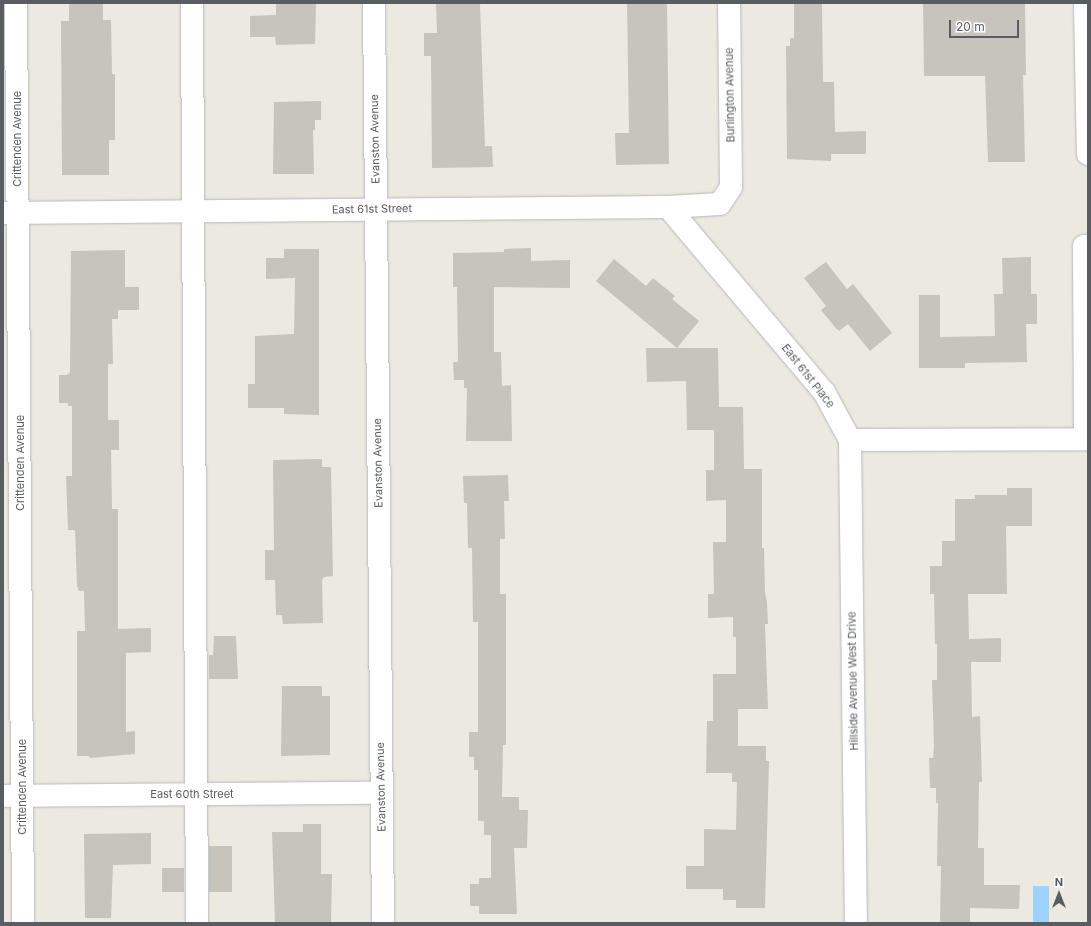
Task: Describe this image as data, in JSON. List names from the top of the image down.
{
  "streets": {
    "street": [
      "Burlington Avenue",
      "Crittenden Avenue",
      "Evanston Avenue",
      "East 61st Street",
      "East 61st Place",
      "Hillside Avenue West Drive",
      "East 60th Street"
    ]
  },
  "crossings": [
    ["Burlington Avenue", "East 61st Street"],
    ["Crittenden Avenue", "East 61st Street"],
    ["Crittenden Avenue", "East 60th Street"],
    ["Evanston Avenue", "East 61st Street"],
    ["Evanston Avenue", "East 60th Street"],
    ["East 61st Street", "East 61st Place"],
    ["East 61st Place", "Hillside Avenue West Drive"]
  ],
  "scale_bar": "20 m",
  "north": "top"
}
